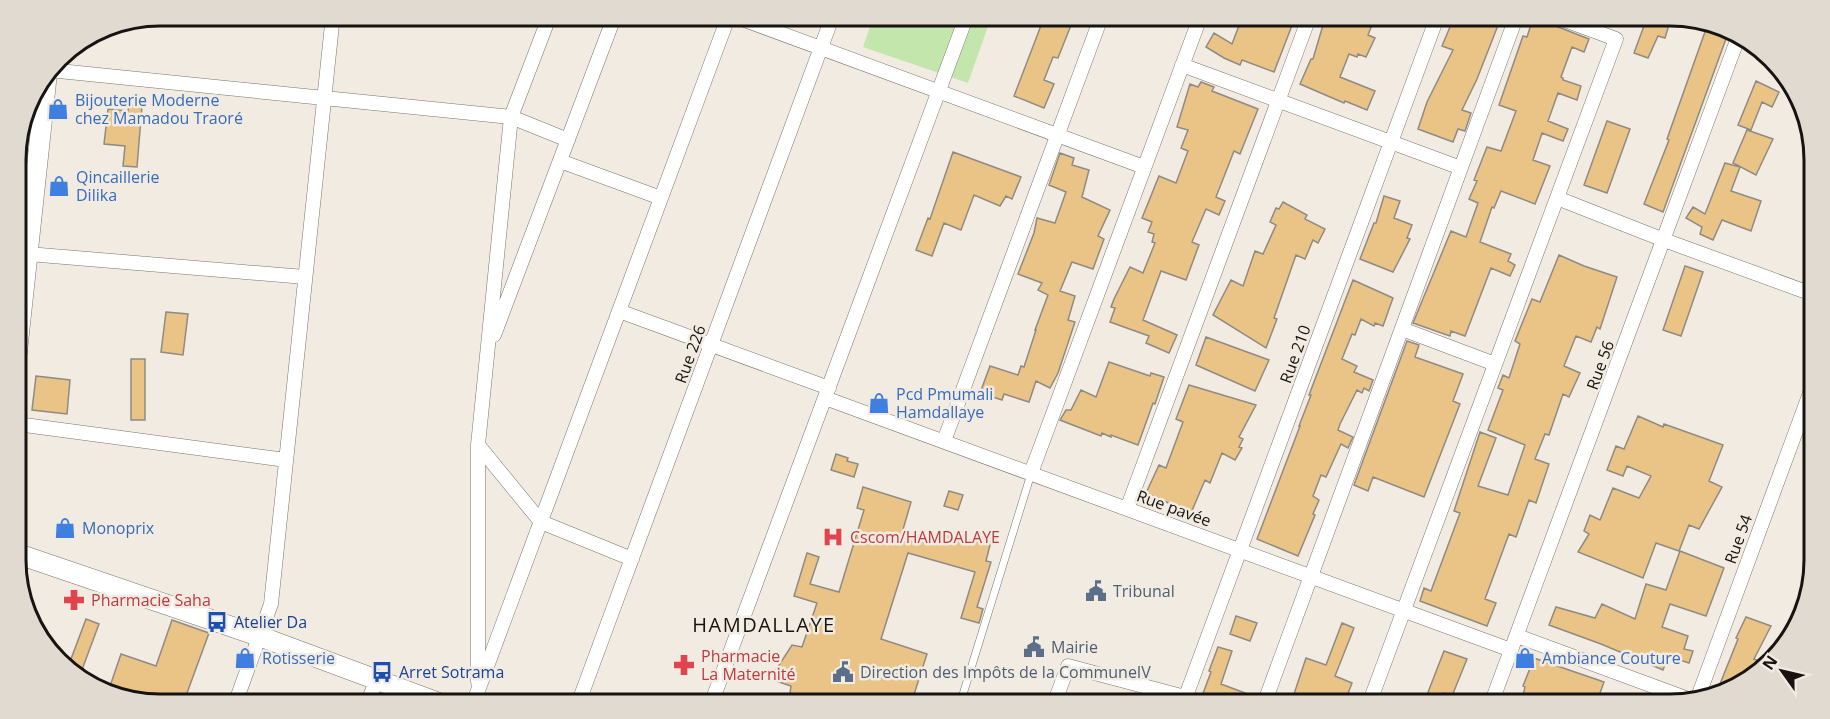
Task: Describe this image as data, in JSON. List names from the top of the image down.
{
  "streets": {
    "street": [
      "Rue 226",
      "Rue 210",
      "Rue 56",
      "Rue pavée",
      "Rue 54"
    ]
  },
  "crossings": [
    ["Rue 226", "Rue pavée"],
    ["Rue 210", "Rue pavée"],
    ["Rue 56", "Rue pavée"]
  ],
  "districts": ["HAMDALLAYE"],
  "places": {
    "shop": [
      "Bijouterie Moderne chez Mamadou Traoré",
      "Qincaillerie Dilika",
      "Pcd Pmumali Hamdallaye",
      "Monoprix",
      "Rotisserie",
      "Ambiance Couture"
    ],
    "hospital": ["Cscom/HAMDALAYE"],
    "public building": ["Tribunal", "Mairie", "Direction des Impôts de la CommuneIV"],
    "pharmacy": ["Pharmacie Saha", "Pharmacie La Maternité"],
    "bus stop": ["Atelier Da", "Arret Sotrama"]
  },
  "north": "top left"
}
